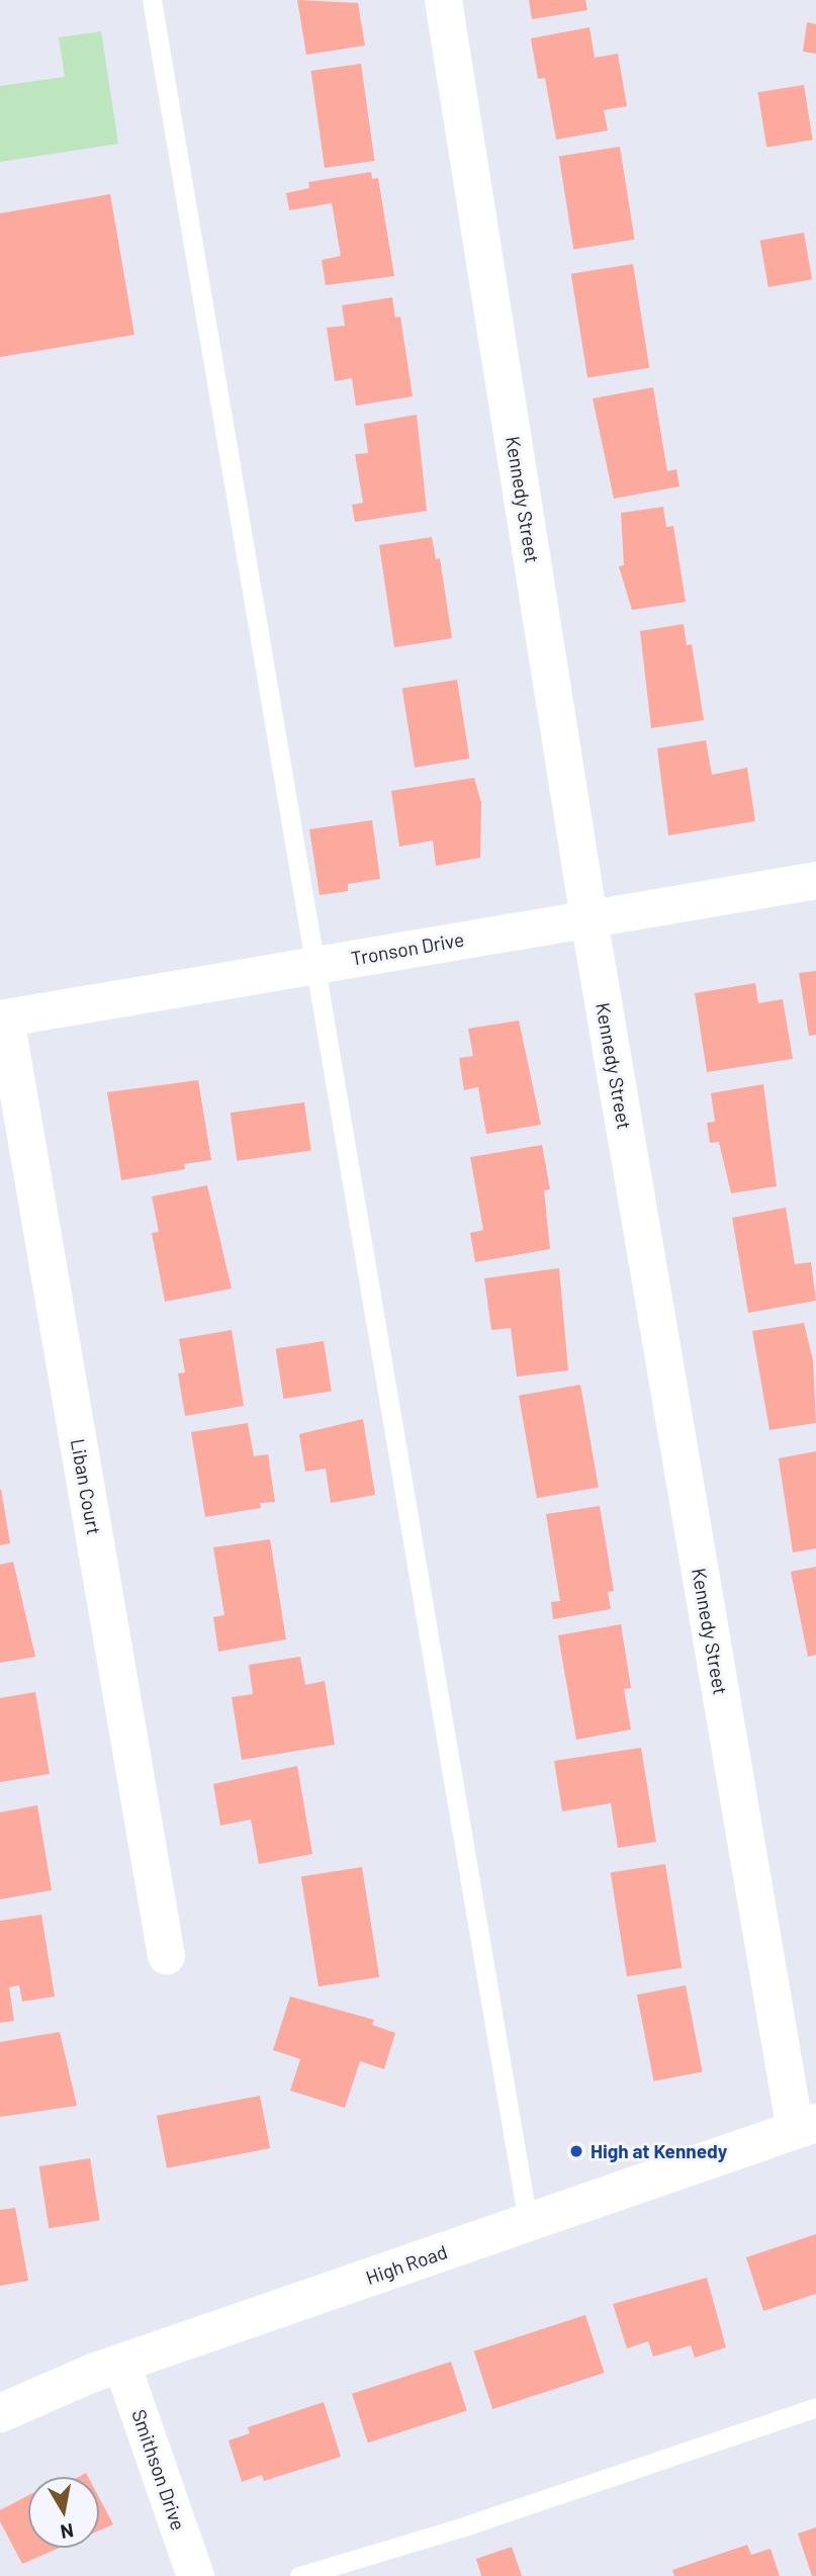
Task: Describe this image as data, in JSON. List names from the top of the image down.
{
  "streets": {
    "main road": ["High Road"],
    "street": [
      "Kennedy Street",
      "Tronson Drive",
      "Liban Court",
      "Smithson Drive"
    ]
  },
  "crossings": [
    ["Kennedy Street", "Tronson Drive"],
    ["Kennedy Street", "High Road"],
    ["Tronson Drive", "Liban Court"],
    ["High Road", "Smithson Drive"]
  ],
  "places": ["High at Kennedy"],
  "north": "bottom"
}
